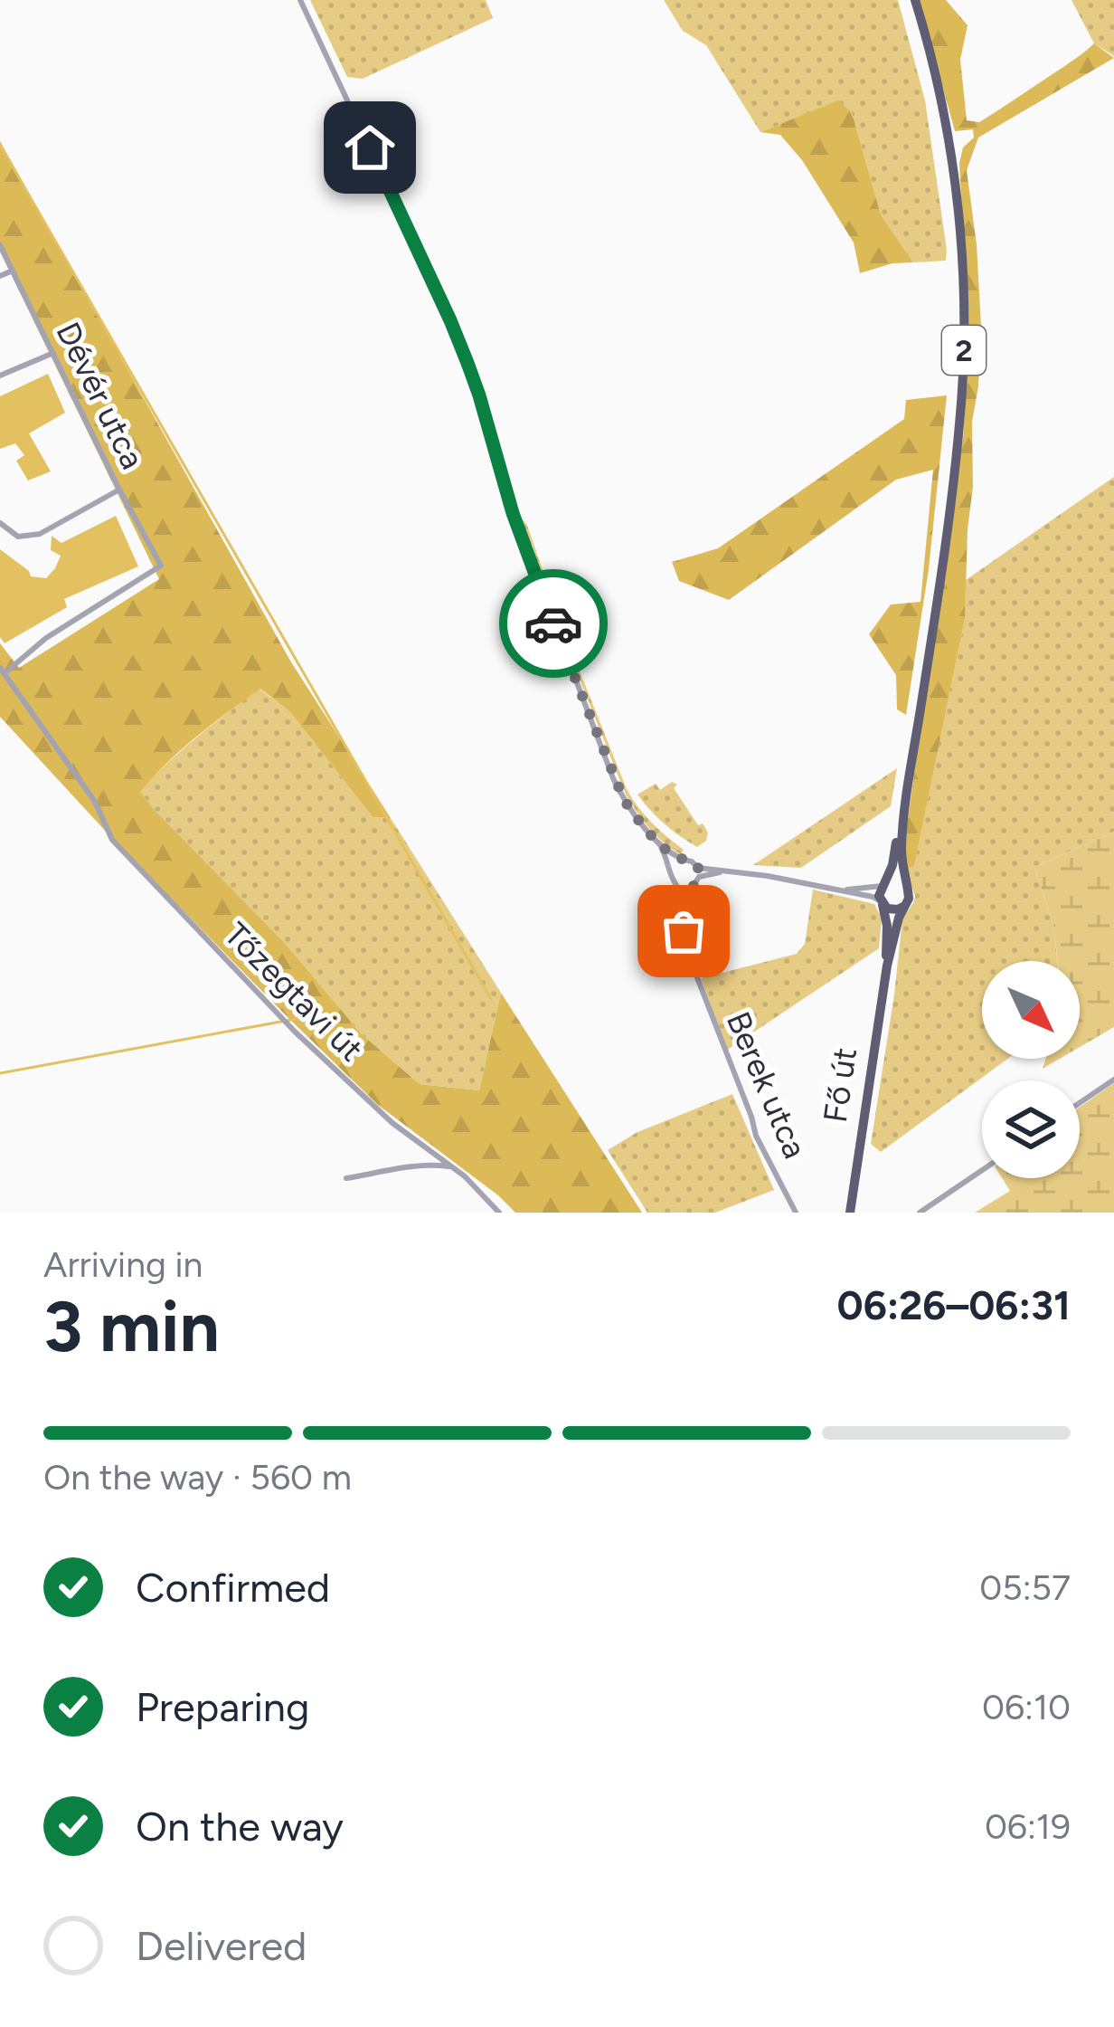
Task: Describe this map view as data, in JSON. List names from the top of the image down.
{
  "streets": {
    "main road": ["2", "Fő út"],
    "street": ["Dévér utca", "Tőzegtavi út", "Berek utca"]
  },
  "crossings": [
    ["2", "Fő út"],
    ["Dévér utca", "Tőzegtavi út"]
  ],
  "north": "bottom right",
  "page": {
    "heading": ["3 min", "Arriving in", "06:26–06:31"],
    "bar": "On the way · 560 m",
    "list": [
      ["Confirmed", "05:57"],
      ["Preparing", "06:10"],
      ["On the way", "06:19"],
      "Delivered"
    ]
  }
}
